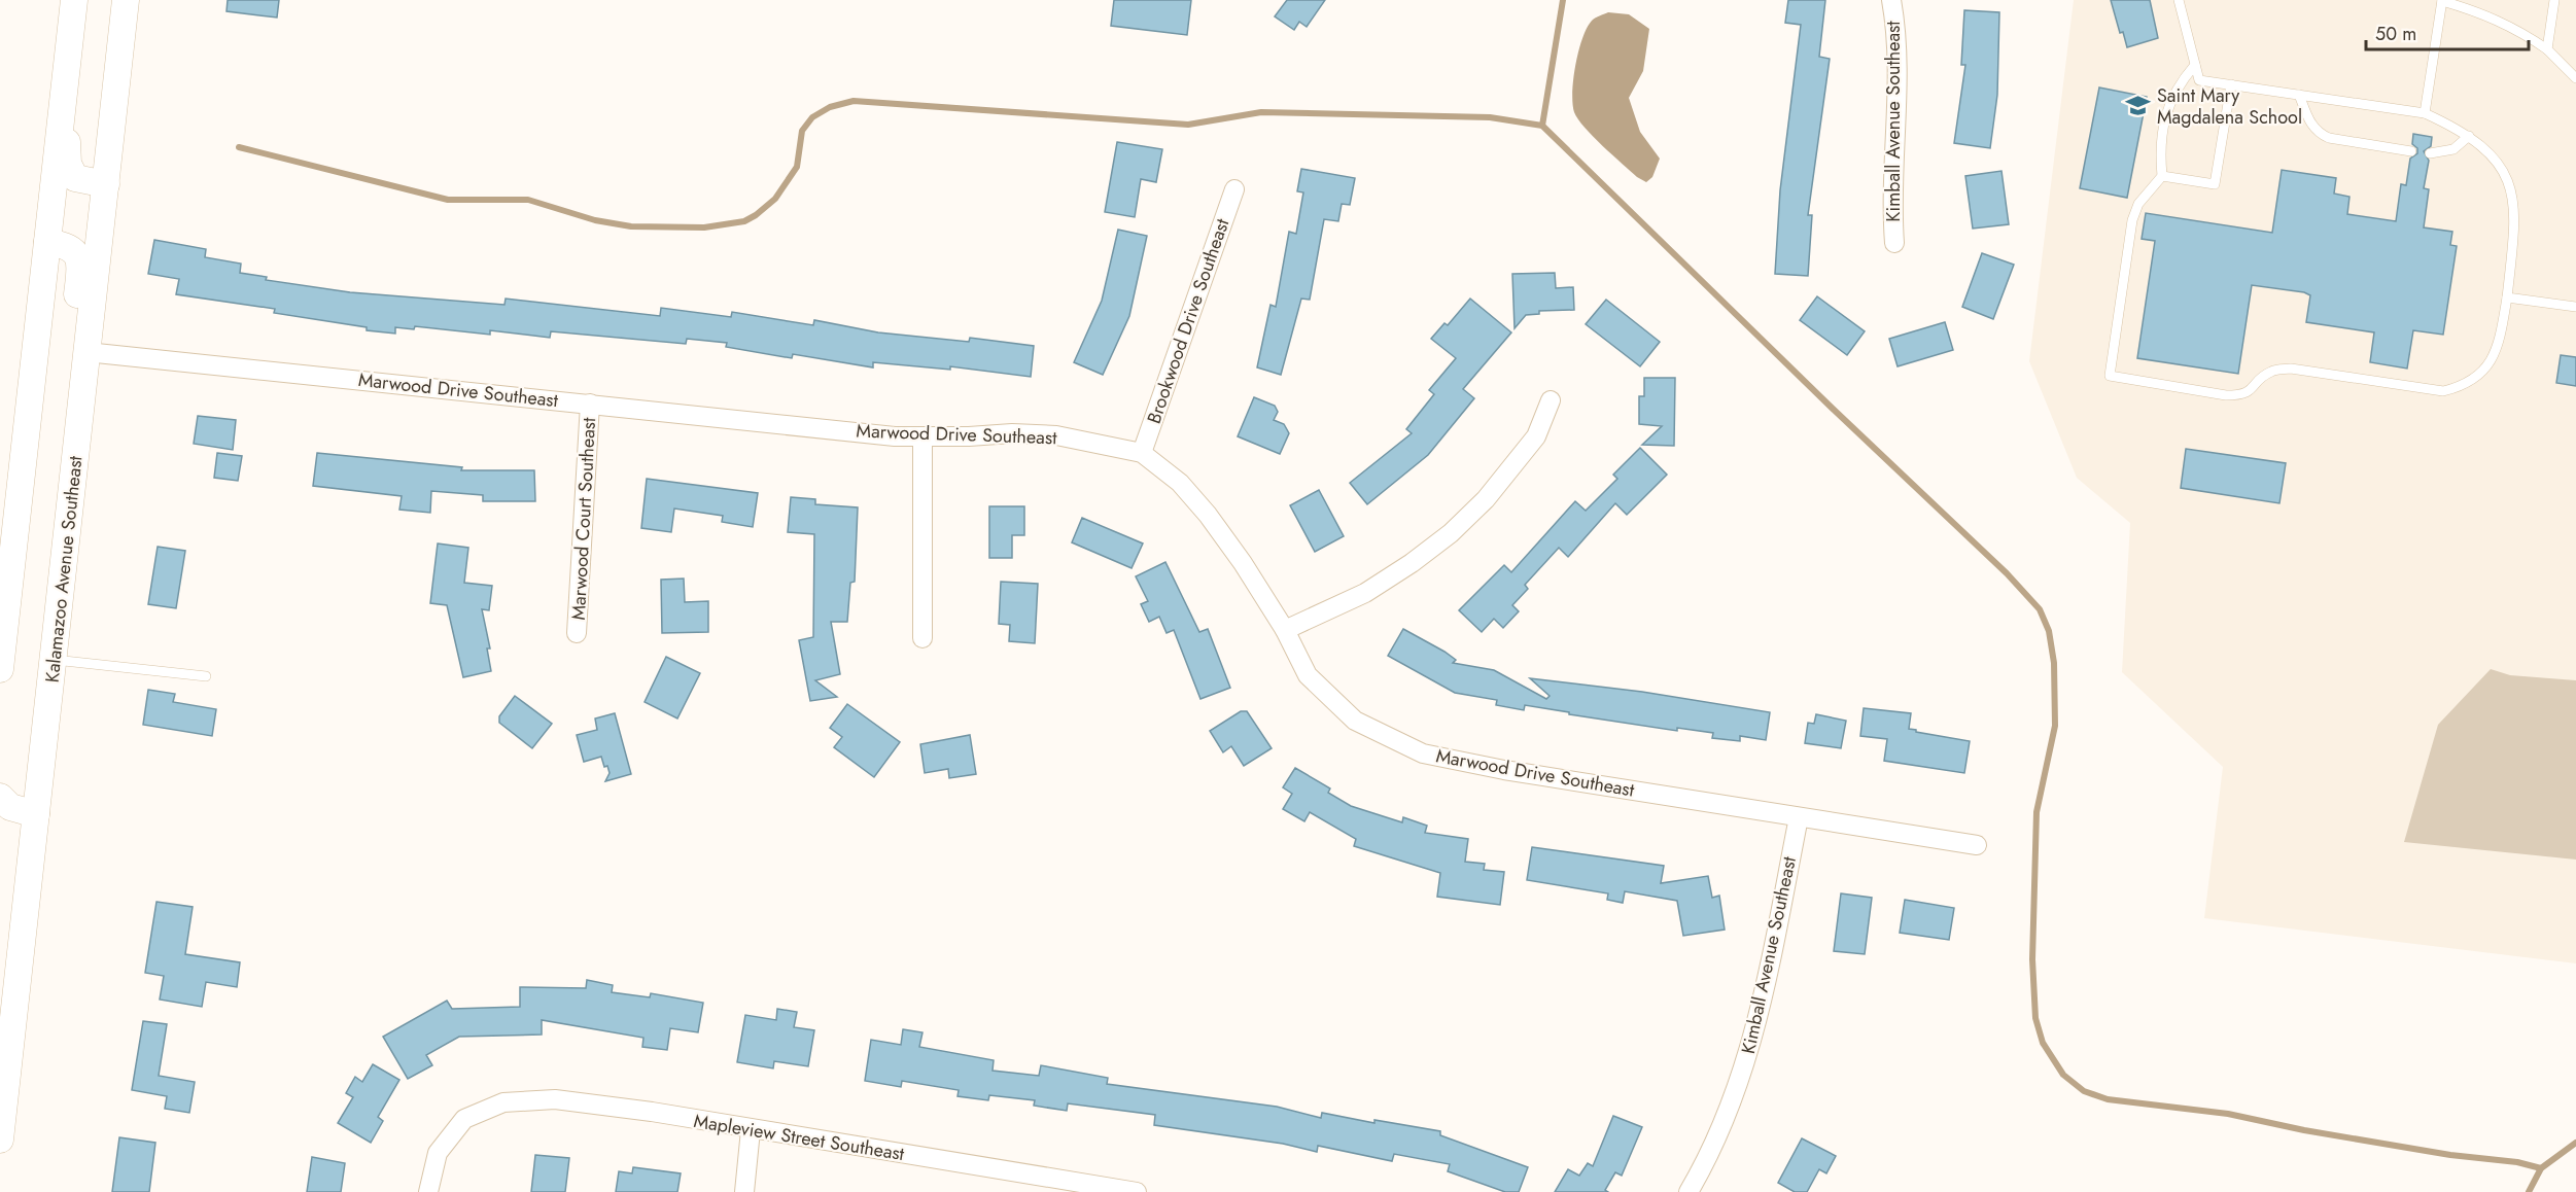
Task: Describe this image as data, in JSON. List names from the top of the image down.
{
  "streets": {
    "main road": ["Kalamazoo Avenue Southeast"],
    "street": [
      "Kimball Avenue Southeast",
      "Brookwood Drive Southeast",
      "Marwood Drive Southeast",
      "Marwood Court Southeast",
      "Mapleview Street Southeast"
    ]
  },
  "crossings": [
    ["Kimball Avenue Southeast", "Marwood Drive Southeast"],
    ["Brookwood Drive Southeast", "Marwood Drive Southeast"],
    ["Marwood Drive Southeast", "Marwood Court Southeast"],
    ["Marwood Drive Southeast", "Kalamazoo Avenue Southeast"]
  ],
  "places": {
    "school or university": ["Saint Mary Magdalena School"]
  },
  "scale_bar": "50 m"
}
